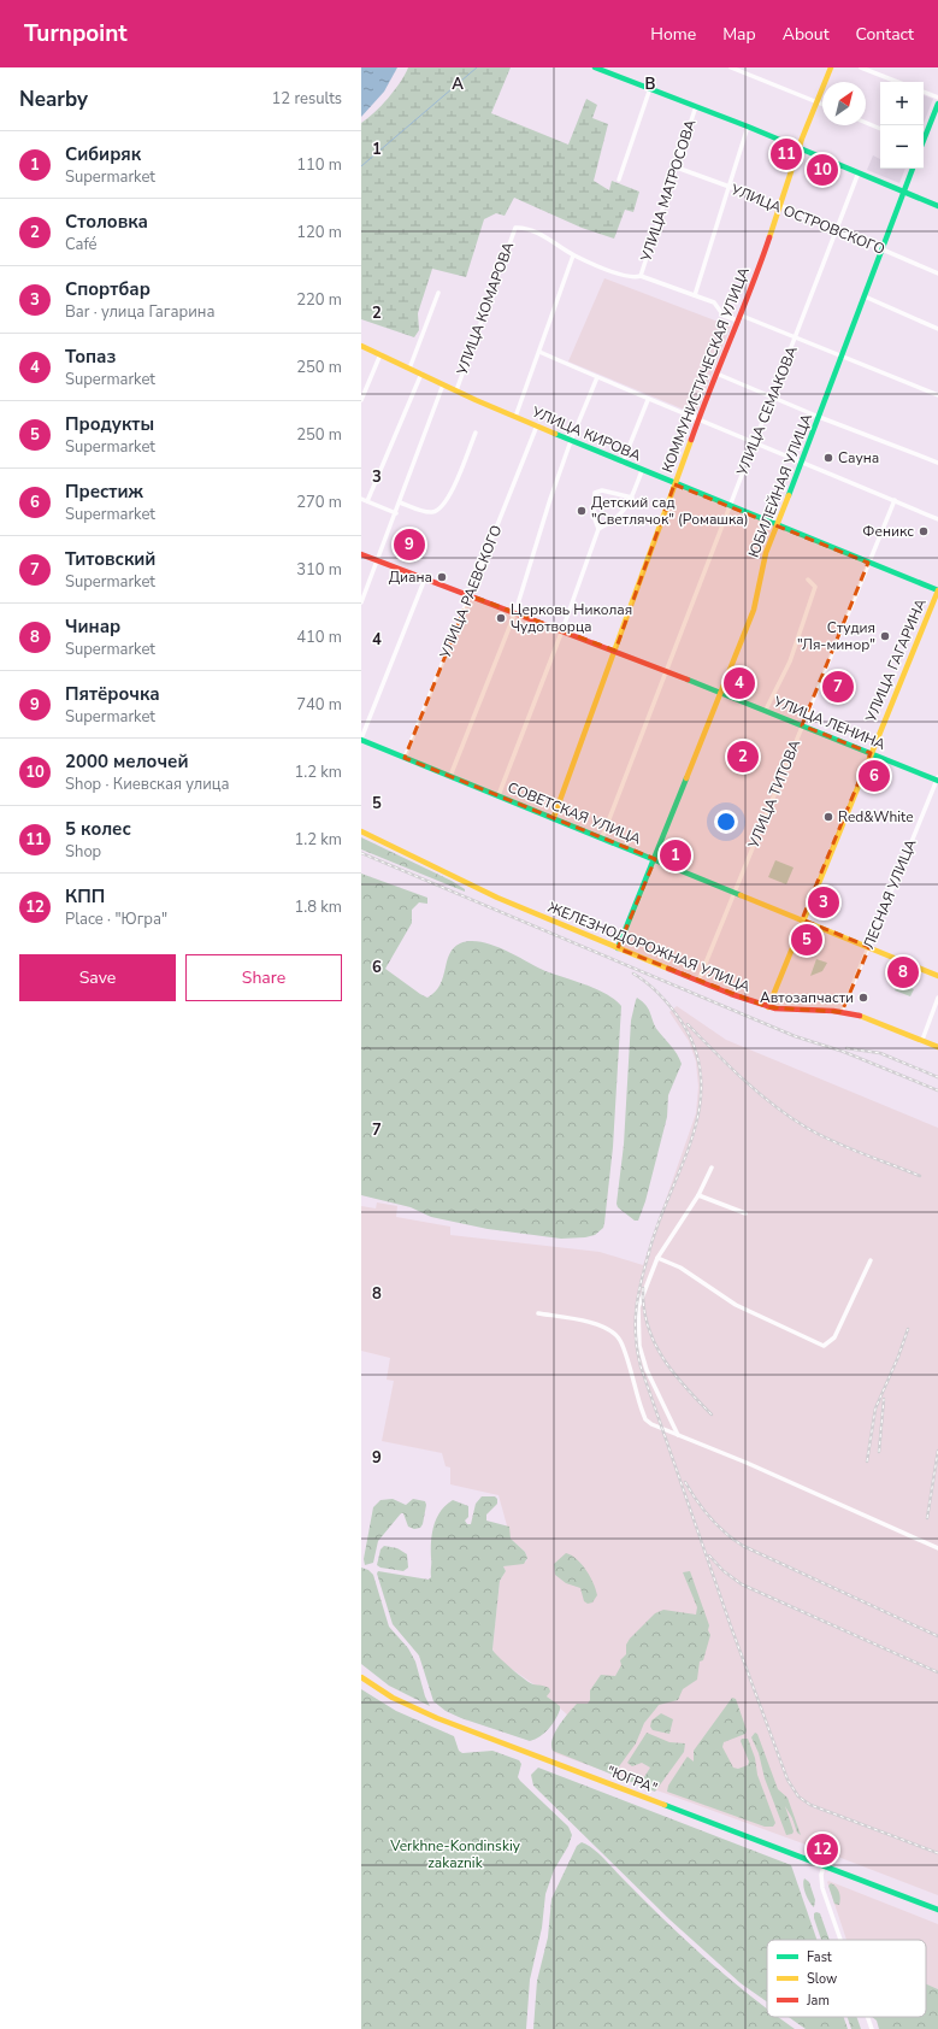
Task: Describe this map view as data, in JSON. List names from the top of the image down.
{
  "streets": {
    "main road": [
      "КОММУНИСТИЧЕСКАЯ УЛИЦА",
      "УЛИЦА КИРОВА",
      "ЮБИЛЕЙНАЯ УЛИЦА",
      "УЛИЦА ГАГАРИНА",
      "УЛИЦА ЛЕНИНА",
      "СОВЕТСКАЯ УЛИЦА",
      "ЖЕЛЕЗНОДОРОЖНАЯ УЛИЦА",
      "\"ЮГРА\""
    ],
    "street": [
      "УЛИЦА МАТРОСОВА",
      "УЛИЦА ОСТРОВСКОГО",
      "УЛИЦА КОМАРОВА",
      "УЛИЦА СЕМАКОВА",
      "УЛИЦА РАЕВСКОГО",
      "УЛИЦА ТИТОВА",
      "ЛЕСНАЯ УЛИЦА"
    ]
  },
  "crossings": [
    ["УЛИЦА МАТРОСОВА", "УЛИЦА ОСТРОВСКОГО"],
    ["УЛИЦА ОСТРОВСКОГО", "КОММУНИСТИЧЕСКАЯ УЛИЦА"],
    ["УЛИЦА ОСТРОВСКОГО", "УЛИЦА СЕМАКОВА"],
    ["УЛИЦА ОСТРОВСКОГО", "ЮБИЛЕЙНАЯ УЛИЦА"],
    ["УЛИЦА КОМАРОВА", "УЛИЦА КИРОВА"],
    ["УЛИЦА КОМАРОВА", "УЛИЦА ЛЕНИНА"],
    ["КОММУНИСТИЧЕСКАЯ УЛИЦА", "УЛИЦА КИРОВА"],
    ["КОММУНИСТИЧЕСКАЯ УЛИЦА", "УЛИЦА ЛЕНИНА"],
    ["КОММУНИСТИЧЕСКАЯ УЛИЦА", "СОВЕТСКАЯ УЛИЦА"],
    ["УЛИЦА СЕМАКОВА", "УЛИЦА КИРОВА"],
    ["УЛИЦА СЕМАКОВА", "УЛИЦА ЛЕНИНА"],
    ["УЛИЦА СЕМАКОВА", "СОВЕТСКАЯ УЛИЦА"],
    ["УЛИЦА КИРОВА", "ЮБИЛЕЙНАЯ УЛИЦА"],
    ["УЛИЦА КИРОВА", "УЛИЦА РАЕВСКОГО"],
    ["УЛИЦА КИРОВА", "УЛИЦА ГАГАРИНА"],
    ["УЛИЦА КИРОВА", "УЛИЦА ТИТОВА"],
    ["ЮБИЛЕЙНАЯ УЛИЦА", "УЛИЦА ЛЕНИНА"],
    ["ЮБИЛЕЙНАЯ УЛИЦА", "СОВЕТСКАЯ УЛИЦА"],
    ["ЮБИЛЕЙНАЯ УЛИЦА", "ЖЕЛЕЗНОДОРОЖНАЯ УЛИЦА"],
    ["УЛИЦА РАЕВСКОГО", "УЛИЦА ЛЕНИНА"],
    ["УЛИЦА РАЕВСКОГО", "СОВЕТСКАЯ УЛИЦА"],
    ["УЛИЦА ГАГАРИНА", "УЛИЦА ЛЕНИНА"],
    ["УЛИЦА ГАГАРИНА", "СОВЕТСКАЯ УЛИЦА"],
    ["УЛИЦА ГАГАРИНА", "ЖЕЛЕЗНОДОРОЖНАЯ УЛИЦА"],
    ["УЛИЦА ЛЕНИНА", "УЛИЦА ТИТОВА"],
    ["УЛИЦА ЛЕНИНА", "ЛЕСНАЯ УЛИЦА"],
    ["УЛИЦА ТИТОВА", "СОВЕТСКАЯ УЛИЦА"],
    ["УЛИЦА ТИТОВА", "ЖЕЛЕЗНОДОРОЖНАЯ УЛИЦА"],
    ["СОВЕТСКАЯ УЛИЦА", "ЛЕСНАЯ УЛИЦА"],
    ["ЛЕСНАЯ УЛИЦА", "ЖЕЛЕЗНОДОРОЖНАЯ УЛИЦА"]
  ],
  "parks": ["Verkhne-Kondinskiy zakaznik"],
  "places": [
    "Сауна",
    "Детский сад \"Светлячок\" (Ромашка)",
    "Феникс",
    "Диана",
    "Церковь Николая Чудотворца",
    "Студия \"Ля-минор\"",
    "Red&White",
    "Автозапчасти"
  ],
  "legend": ["Fast", "Slow", "Jam"],
  "north": "top right",
  "page": {
    "header": "Turnpoint",
    "nav": [
      "Home",
      "Map",
      "About",
      "Contact"
    ],
    "heading": ["Nearby", "12 results"],
    "map_buttons": ["+", "−"],
    "list": [
      {
        "mark": "1",
        "name": "Сибиряк",
        "note": "Supermarket",
        "value": "110 m"
      },
      {
        "mark": "2",
        "name": "Столовка",
        "note": "Café",
        "value": "120 m"
      },
      {
        "mark": "3",
        "name": "Спортбар",
        "note": "Bar · улица Гагарина",
        "value": "220 m"
      },
      {
        "mark": "4",
        "name": "Топаз",
        "note": "Supermarket",
        "value": "250 m"
      },
      {
        "mark": "5",
        "name": "Продукты",
        "note": "Supermarket",
        "value": "250 m"
      },
      {
        "mark": "6",
        "name": "Престиж",
        "note": "Supermarket",
        "value": "270 m"
      },
      {
        "mark": "7",
        "name": "Титовский",
        "note": "Supermarket",
        "value": "310 m"
      },
      {
        "mark": "8",
        "name": "Чинар",
        "note": "Supermarket",
        "value": "410 m"
      },
      {
        "mark": "9",
        "name": "Пятёрочка",
        "note": "Supermarket",
        "value": "740 m"
      },
      {
        "mark": "10",
        "name": "2000 мелочей",
        "note": "Shop · Киевская улица",
        "value": "1.2 km"
      },
      {
        "mark": "11",
        "name": "5 колес",
        "note": "Shop",
        "value": "1.2 km"
      },
      {
        "mark": "12",
        "name": "КПП",
        "note": "Place · \"Югра\"",
        "value": "1.8 km"
      }
    ],
    "pins": [
      "11",
      "10",
      "9",
      "4",
      "7",
      "2",
      "6",
      "1",
      "3",
      "5",
      "8",
      "12"
    ],
    "buttons": ["Save", "Share"]
  },
  "grid": {
    "columns": ["A", "B"],
    "rows": [
      "1",
      "2",
      "3",
      "4",
      "5",
      "6",
      "7",
      "8",
      "9"
    ]
  }
}
